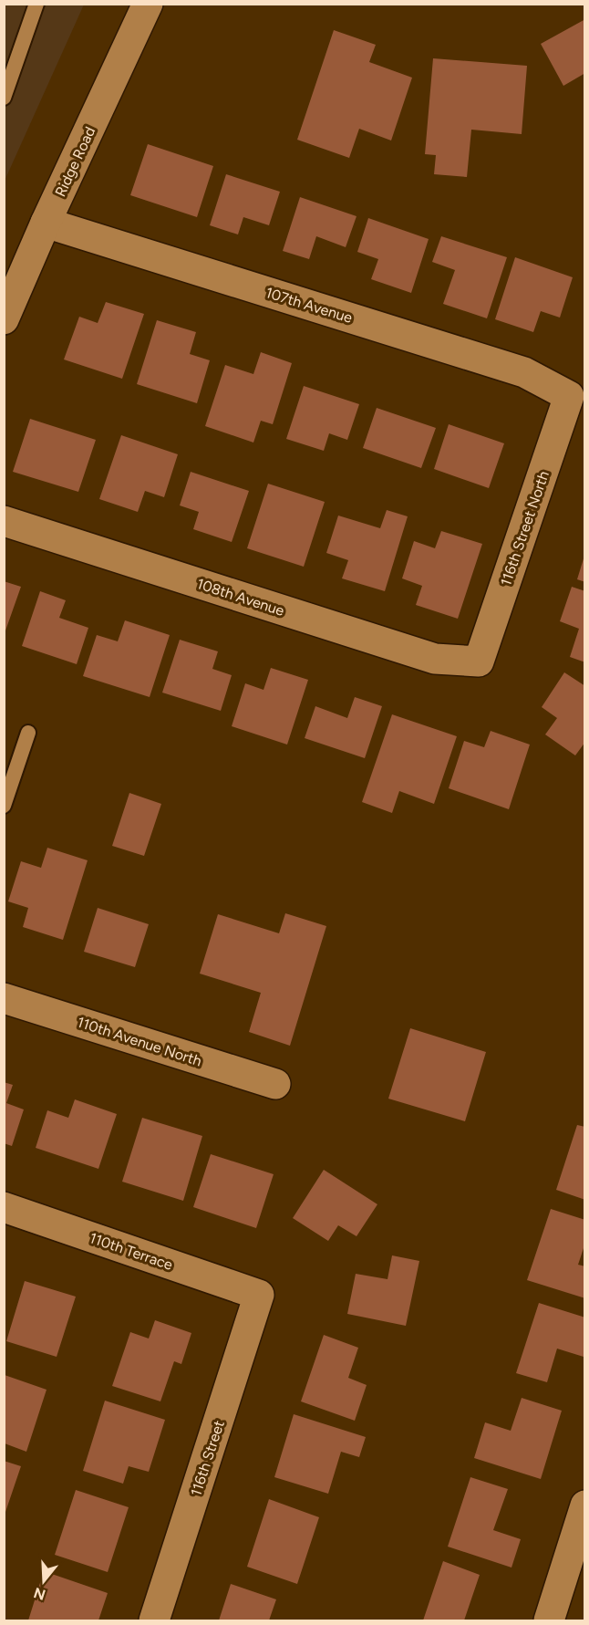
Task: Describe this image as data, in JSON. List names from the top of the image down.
{
  "streets": {
    "street": [
      "Ridge Road",
      "107th Avenue",
      "116th Street North",
      "108th Avenue",
      "110th Avenue North",
      "110th Terrace",
      "116th Street"
    ]
  },
  "crossings": [
    ["Ridge Road", "107th Avenue"],
    ["107th Avenue", "116th Street North"],
    ["116th Street North", "108th Avenue"],
    ["110th Terrace", "116th Street"]
  ],
  "north": "bottom"
}
